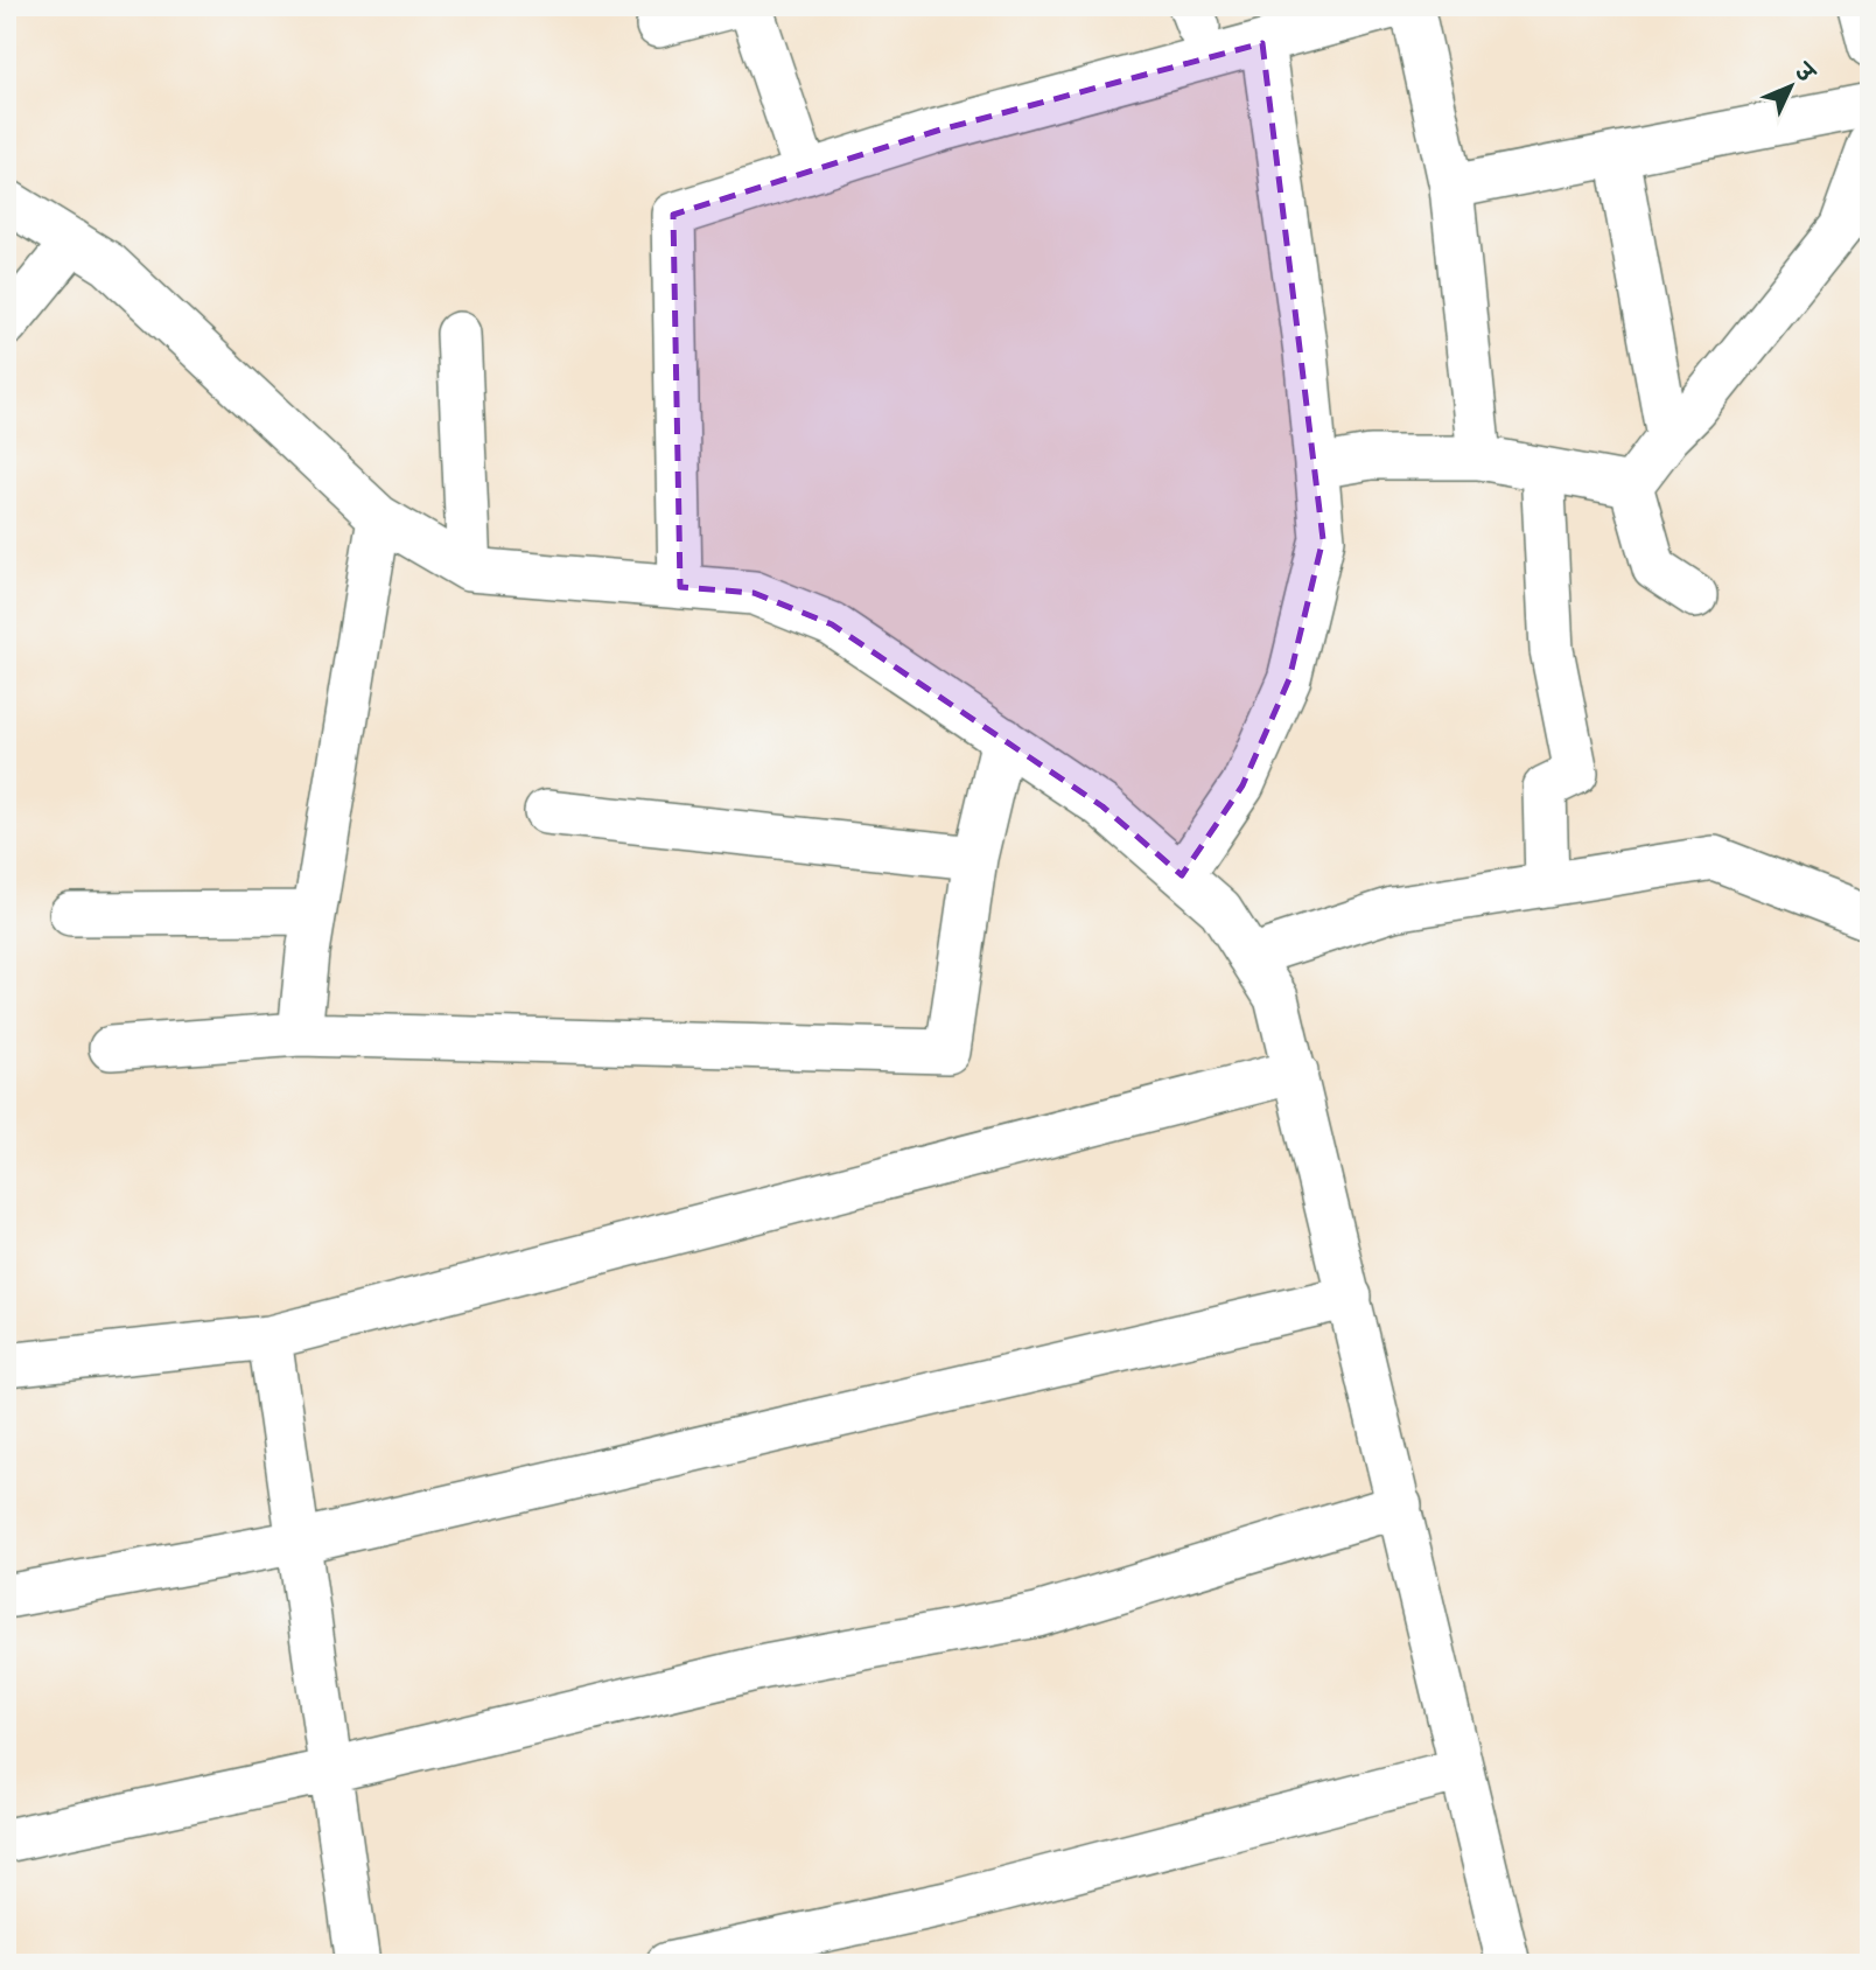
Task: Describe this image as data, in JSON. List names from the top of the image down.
{
  "north": "top right"
}
